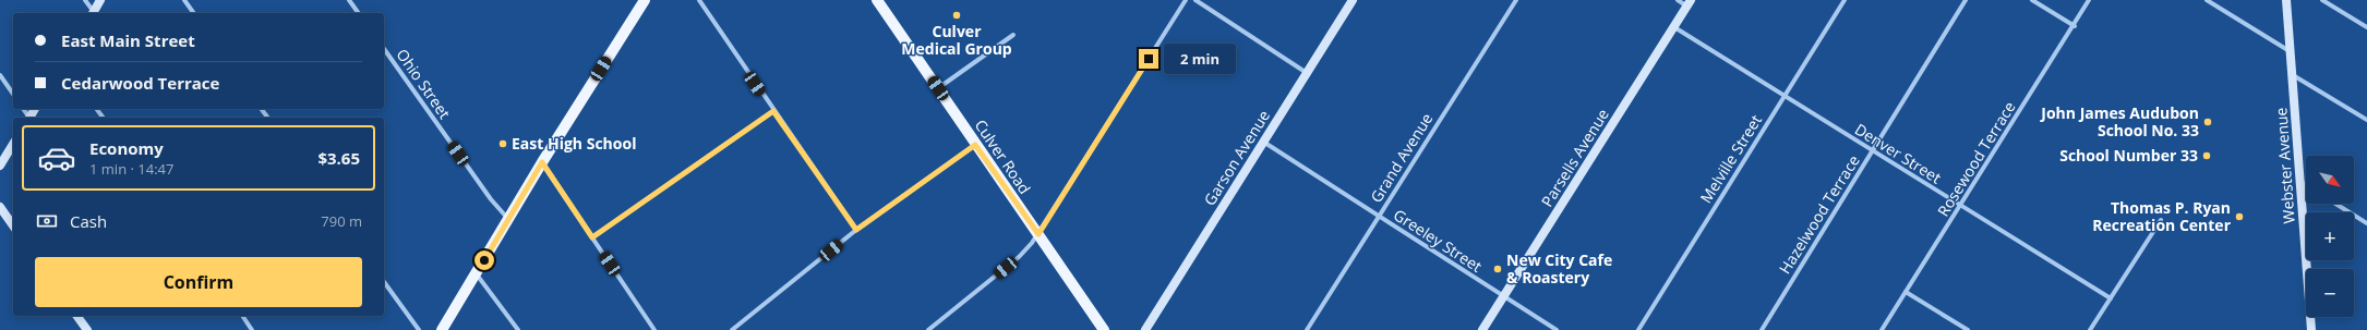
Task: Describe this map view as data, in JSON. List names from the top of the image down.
{
  "streets": {
    "main road": ["Culver Road"],
    "street": [
      "Ohio Street",
      "Denver Street",
      "Garson Avenue",
      "Grand Avenue",
      "Parsells Avenue",
      "Melville Street",
      "Rosewood Terrace",
      "Webster Avenue",
      "Hazelwood Terrace",
      "Greeley Street"
    ]
  },
  "crossings": [
    ["Denver Street", "Parsells Avenue"],
    ["Denver Street", "Melville Street"],
    ["Denver Street", "Rosewood Terrace"],
    ["Denver Street", "Hazelwood Terrace"],
    ["Garson Avenue", "Greeley Street"],
    ["Grand Avenue", "Greeley Street"],
    ["Parsells Avenue", "Greeley Street"]
  ],
  "places": [
    "Culver Medical Group",
    "John James Audubon School No. 33",
    "East High School",
    "School Number 33",
    "Thomas P. Ryan Recreation Center",
    "New City Cafe & Roastery"
  ],
  "north": "bottom right",
  "page": {
    "banner": ["East Main Street", "Cedarwood Terrace"],
    "bubble": "2 min",
    "list": [
      {
        "name": "Economy",
        "note": "1 min · 14:47",
        "value": "$3.65"
      }
    ],
    "map_buttons": ["+", "−"],
    "pay": ["Cash", "790 m"],
    "buttons": "Confirm"
  }
}
